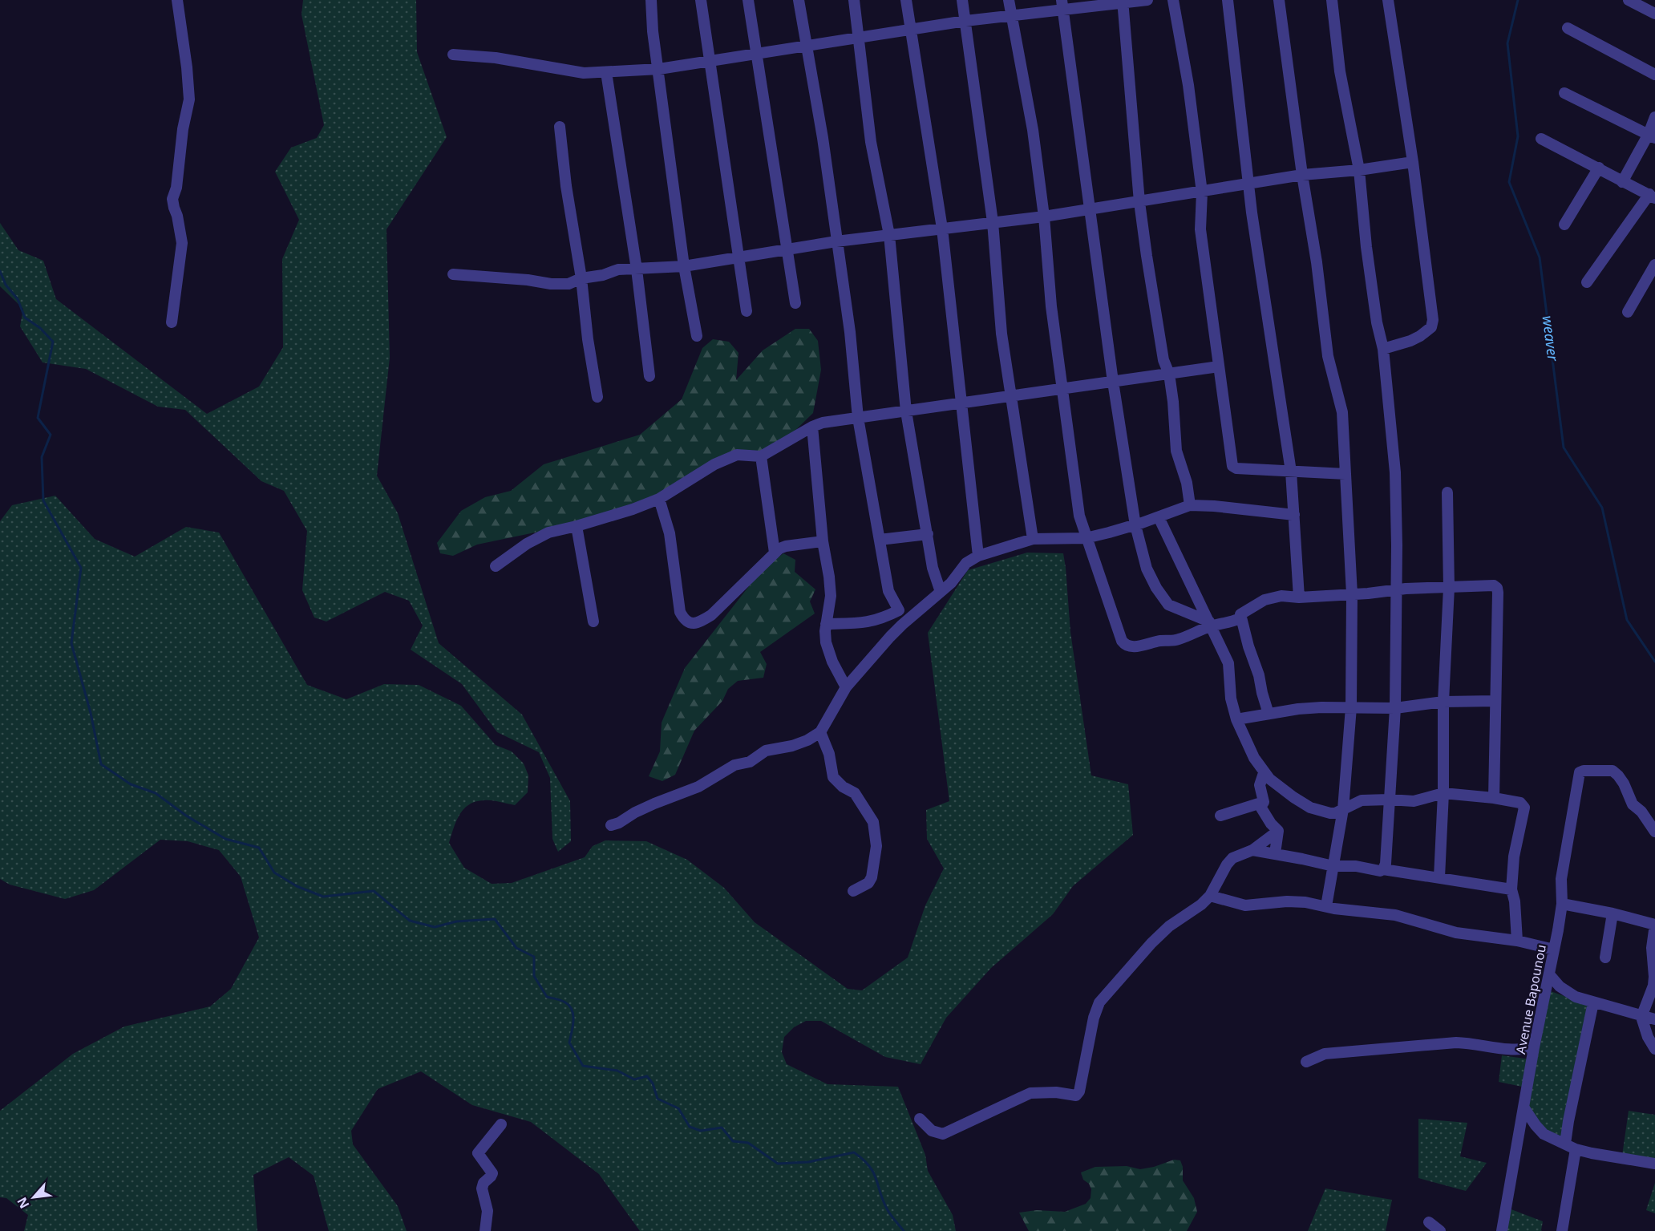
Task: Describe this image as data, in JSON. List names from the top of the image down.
{
  "streets": {
    "street": ["Avenue Bapounou"]
  },
  "water": ["weaver"],
  "north": "bottom left"
}
